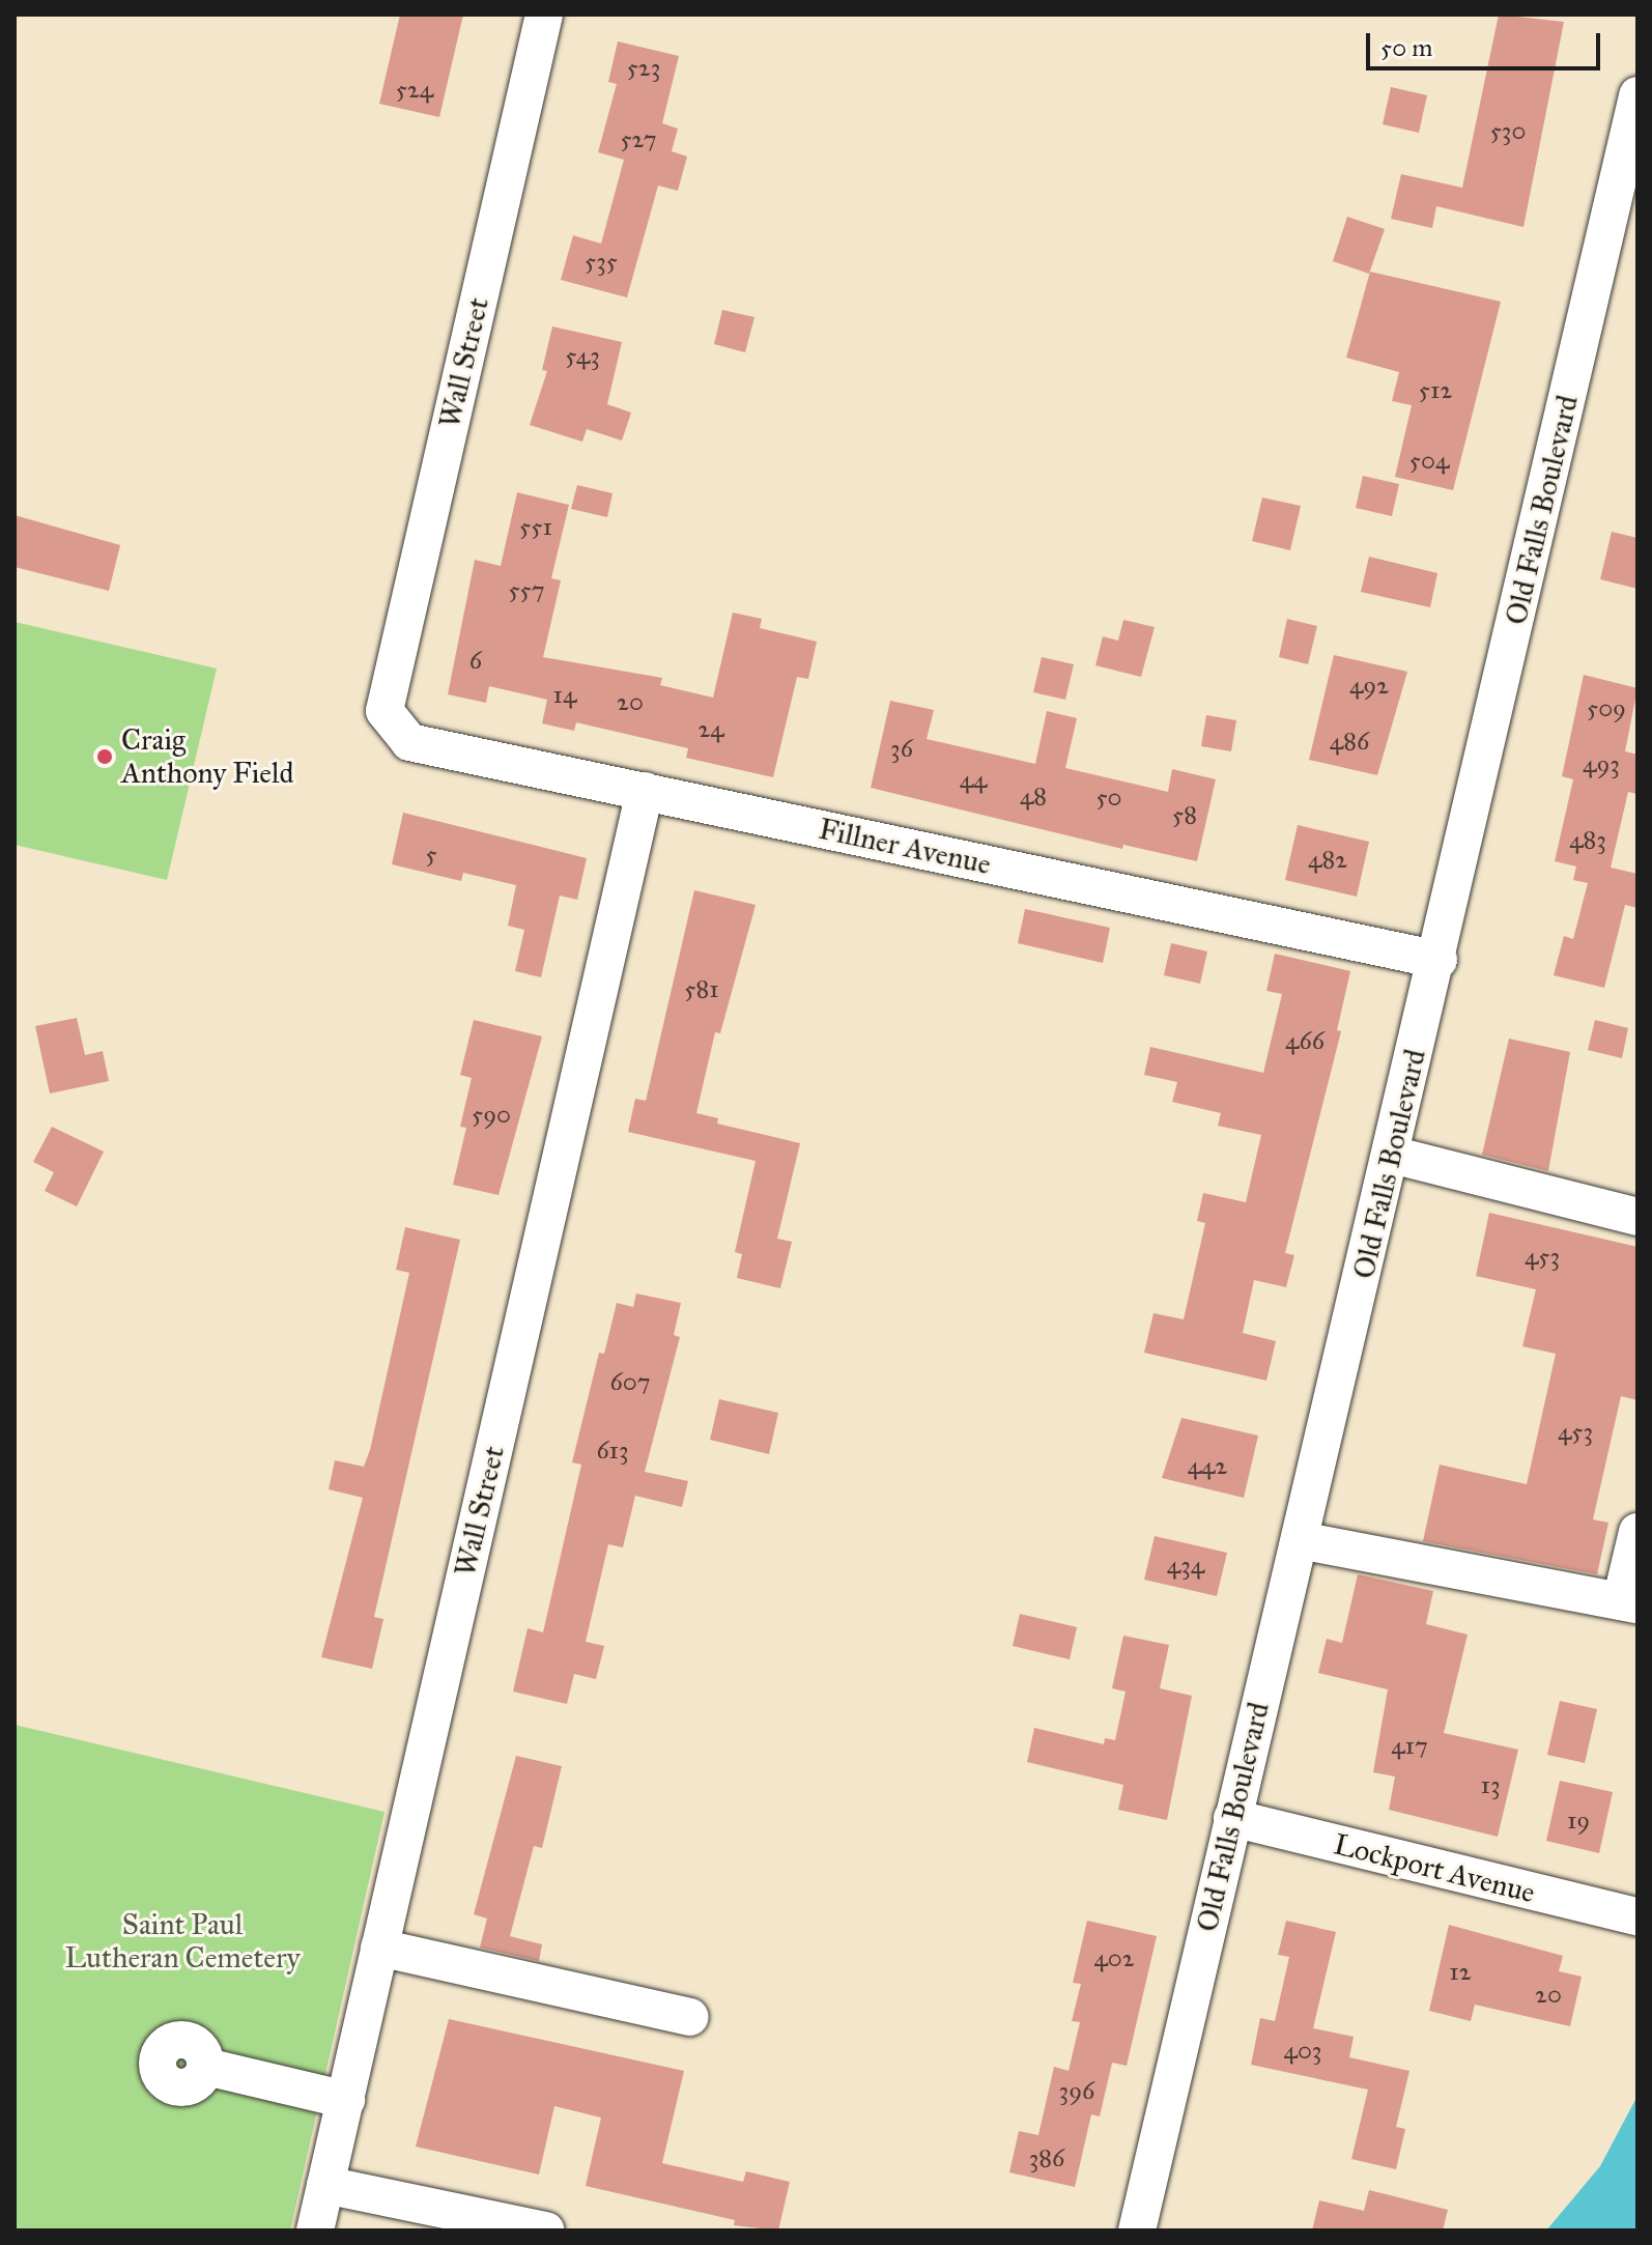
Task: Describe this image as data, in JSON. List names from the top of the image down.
{
  "streets": {
    "street": [
      "Wall Street",
      "Old Falls Boulevard",
      "Fillner Avenue",
      "Lockport Avenue"
    ]
  },
  "crossings": [
    ["Wall Street", "Fillner Avenue"],
    ["Old Falls Boulevard", "Fillner Avenue"],
    ["Old Falls Boulevard", "Lockport Avenue"]
  ],
  "parks": ["Saint Paul Lutheran Cemetery"],
  "places": ["Craig Anthony Field"],
  "house_numbers": [
    "523",
    "524",
    "530",
    "527",
    "535",
    "543",
    "512",
    "504",
    "551",
    "557",
    "6",
    "492",
    "14",
    "20",
    "509",
    "24",
    "486",
    "36",
    "493",
    "44",
    "48",
    "50",
    "58",
    "483",
    "5",
    "482",
    "581",
    "466",
    "590",
    "453",
    "607",
    "453",
    "613",
    "442",
    "434",
    "417",
    "13",
    "19",
    "402",
    "12",
    "20",
    "403",
    "396",
    "386"
  ],
  "scale_bar": "50 m"
}
